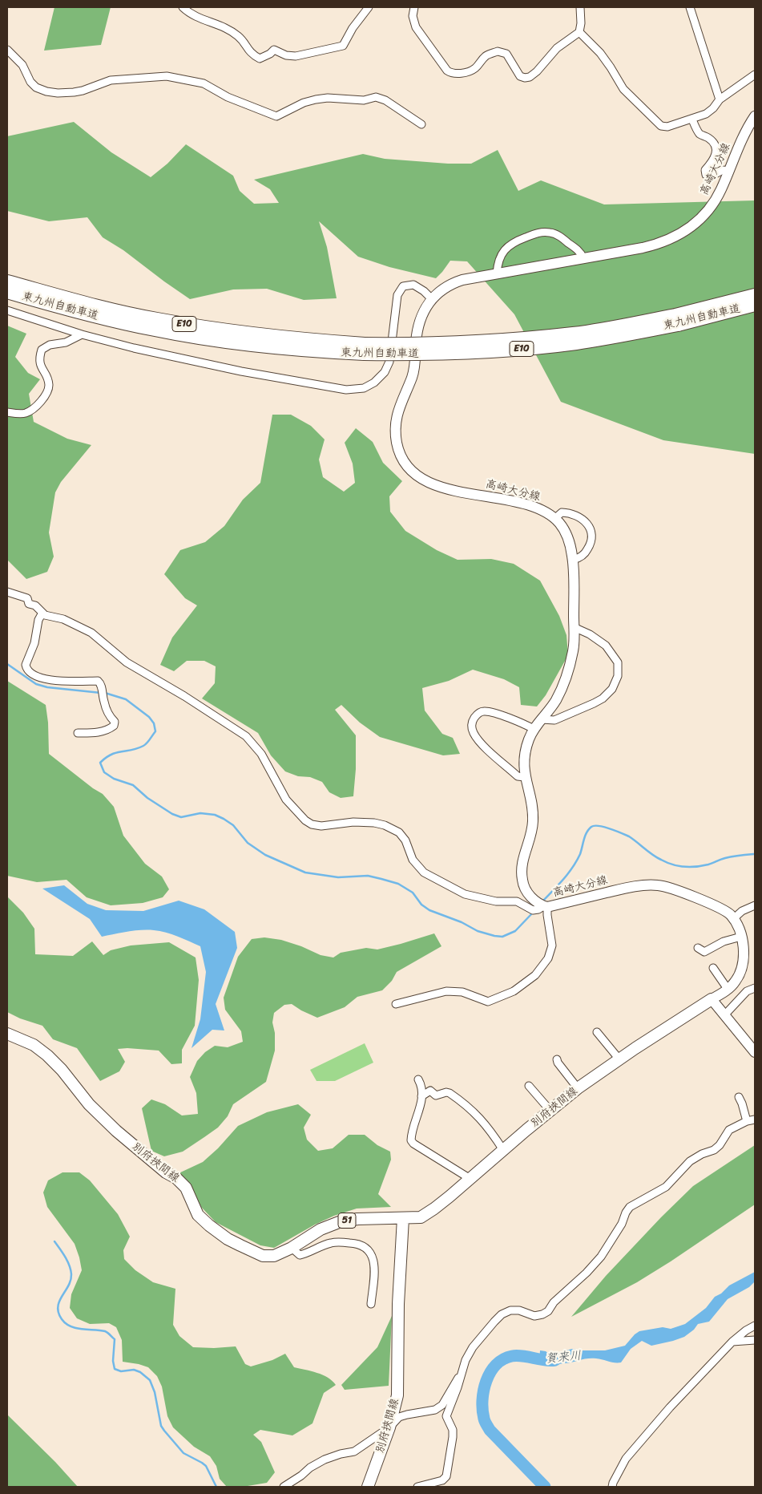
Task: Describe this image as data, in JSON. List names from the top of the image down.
{
  "streets": {
    "highway": ["東九州自動車道", "E10"],
    "main road": ["高崎大分線", "別府挾間線", "51"]
  },
  "water": ["賀来川"]
}
